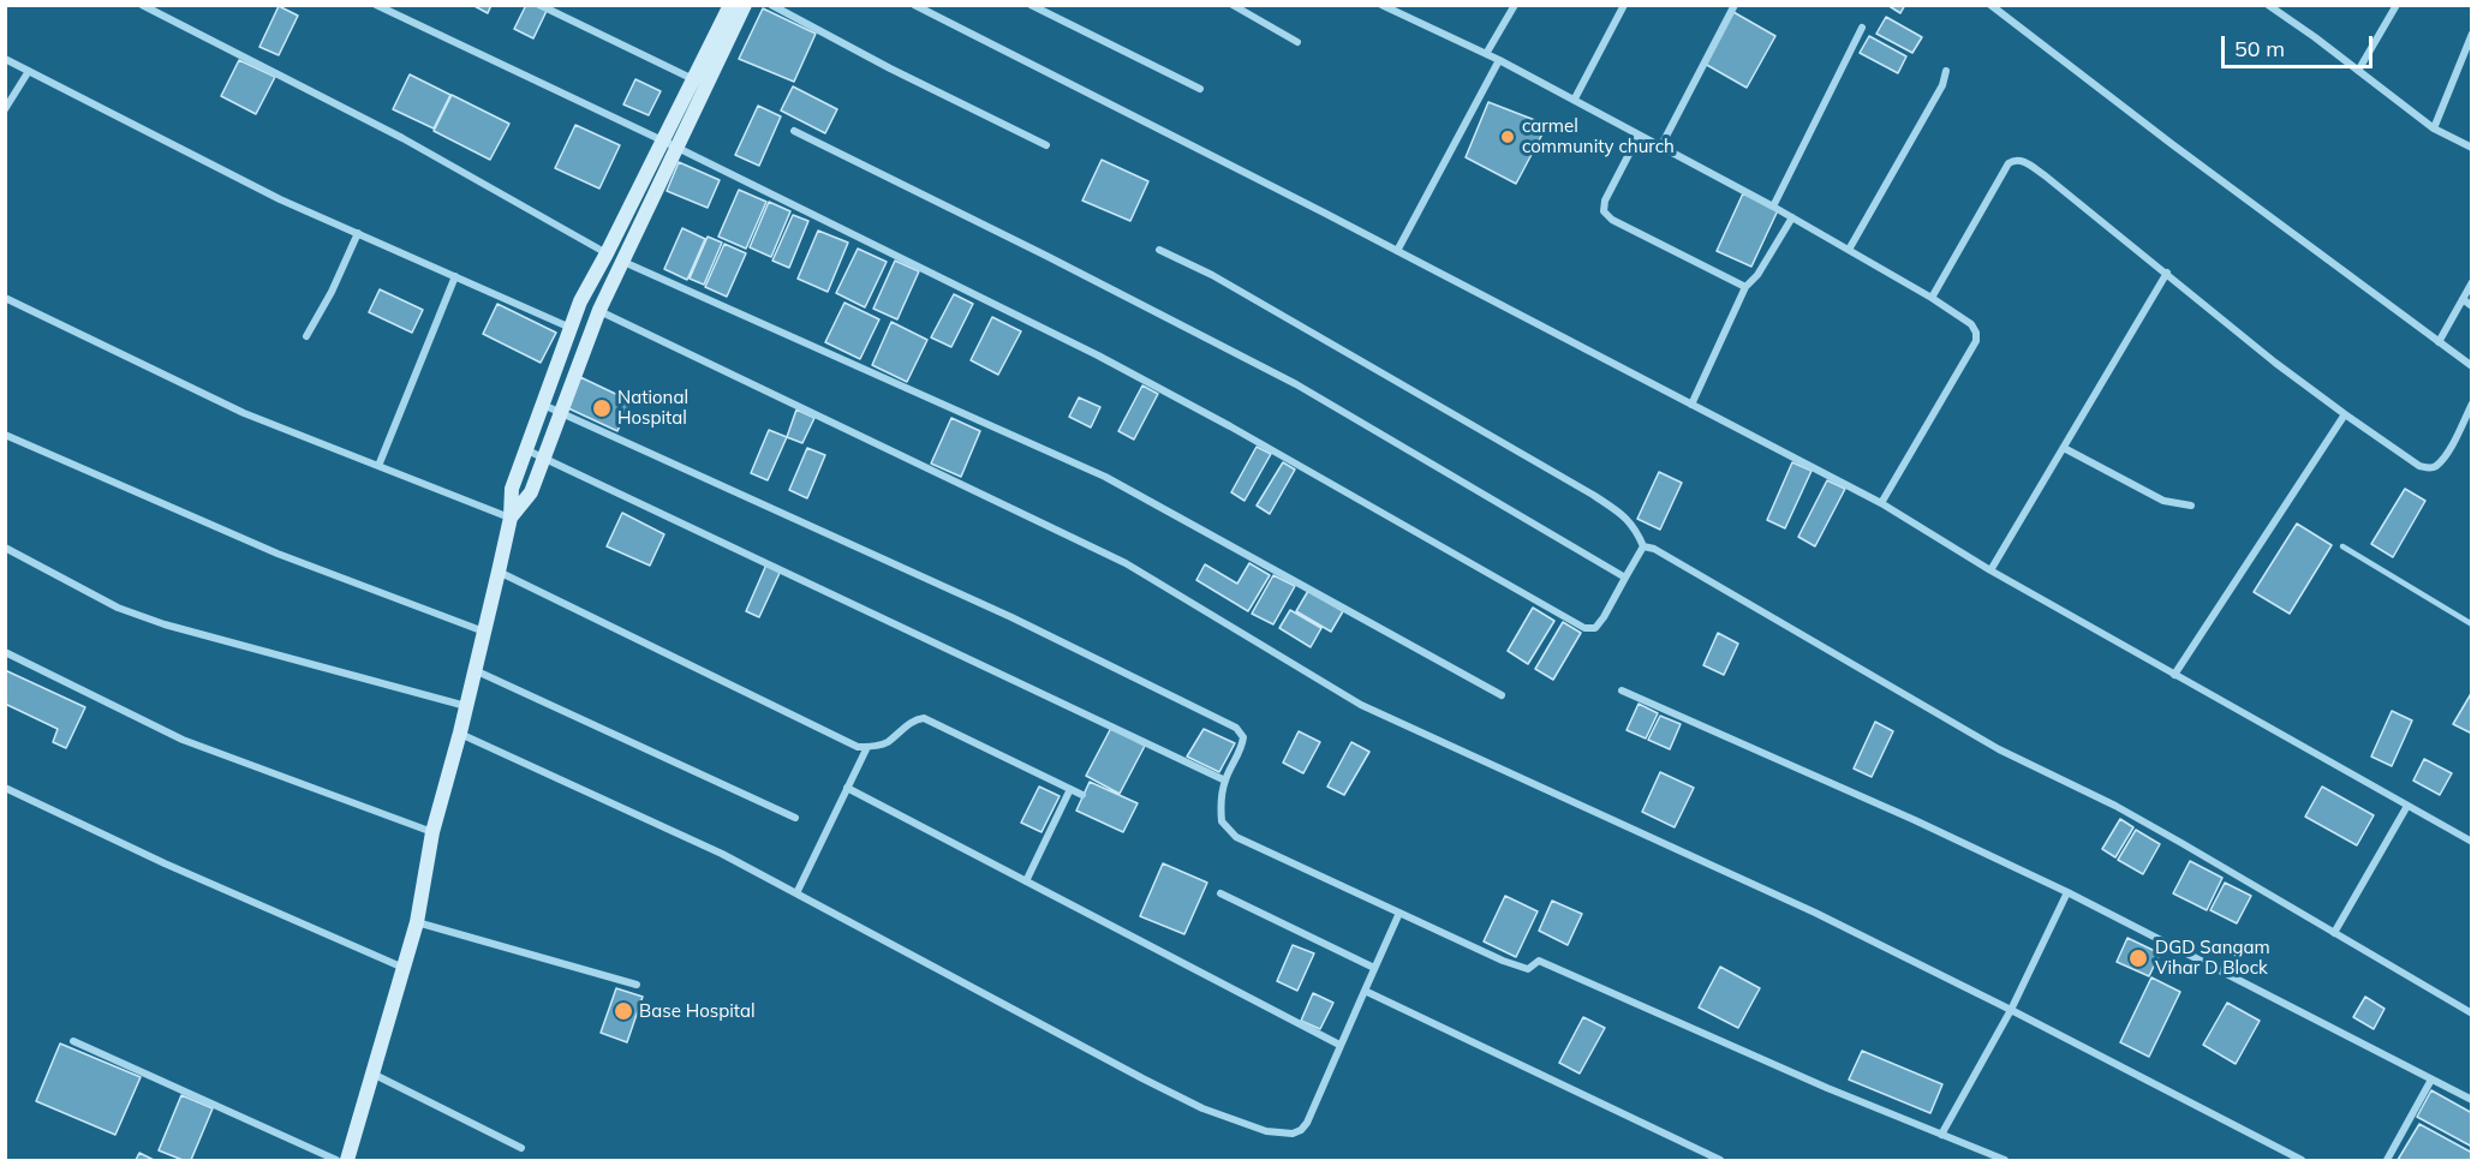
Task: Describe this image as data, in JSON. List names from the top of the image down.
{
  "places": [
    "carmel community church",
    "National Hospital",
    "DGD Sangam Vihar D Block",
    "Base Hospital"
  ],
  "scale_bar": "50 m"
}
